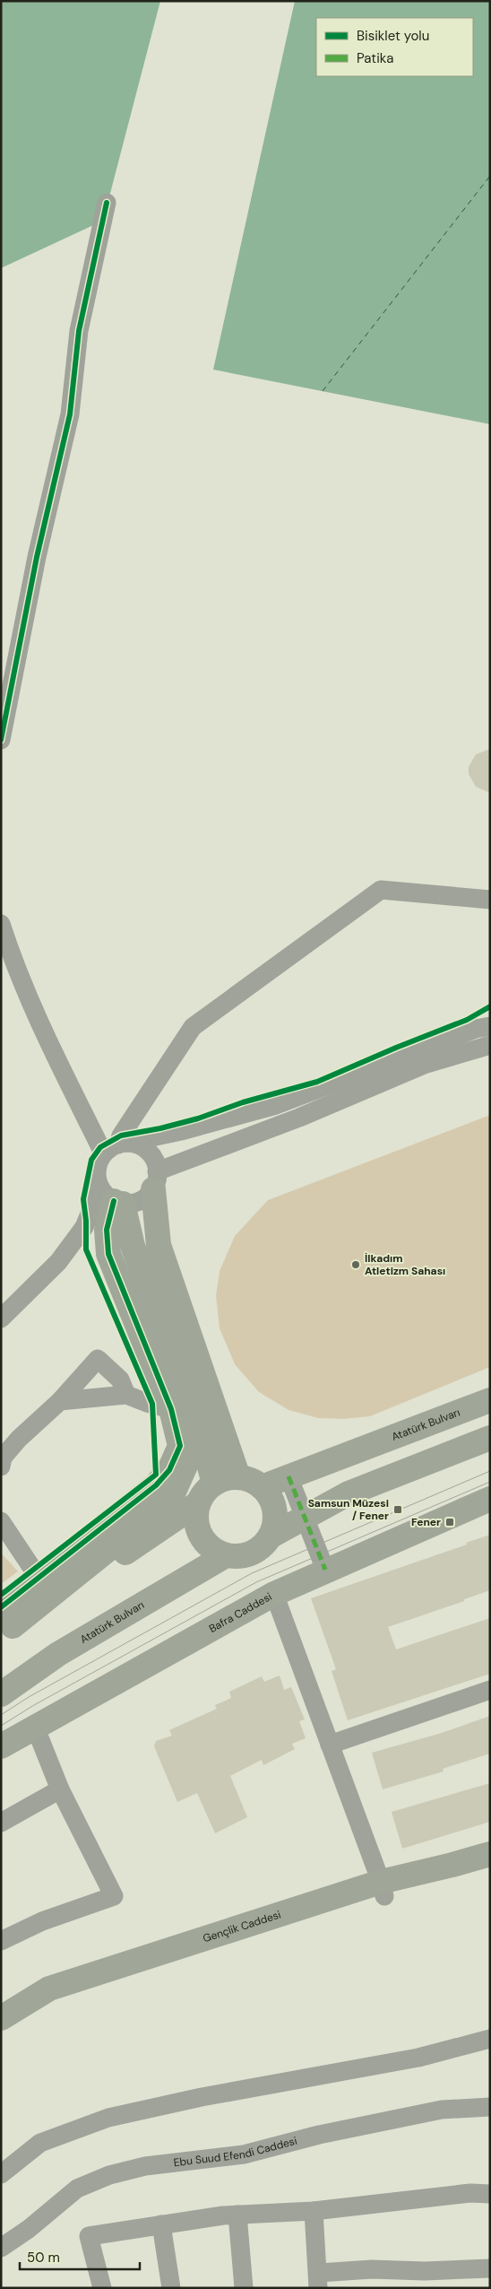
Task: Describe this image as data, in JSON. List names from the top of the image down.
{
  "streets": {
    "main road": ["Atatürk Bulvarı", "Bafra Caddesi", "Gençlik Caddesi"],
    "street": ["Ebu Suud Efendi Caddesi"]
  },
  "places": {
    "other": ["İlkadım Atletizm Sahası"],
    "transit": ["Samsun Müzesi / Fener", "Fener"]
  },
  "legend": ["Bisiklet yolu", "Patika"],
  "scale_bar": "50 m"
}
